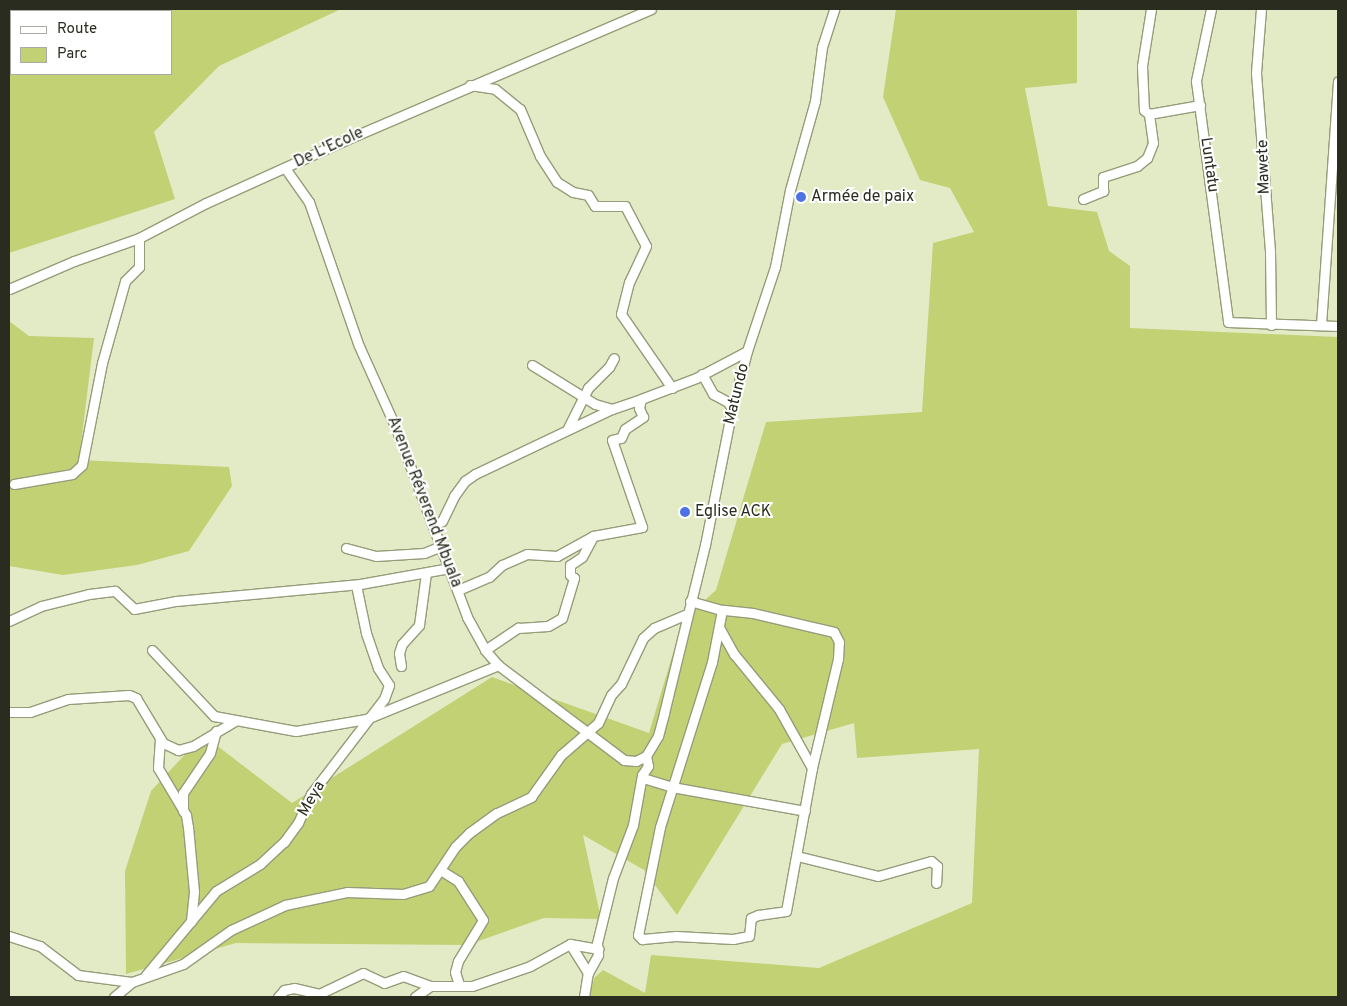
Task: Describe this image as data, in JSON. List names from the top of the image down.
{
  "streets": {
    "street": [
      "De L'Ecole",
      "Luntatu",
      "Mawete",
      "Matundo",
      "Avenue Réverend Mbuala",
      "Meya"
    ]
  },
  "crossings": [
    ["De L'Ecole", "Avenue Réverend Mbuala"],
    ["Luntatu", "Mawete"],
    ["Matundo", "Avenue Réverend Mbuala"]
  ],
  "places": ["Armée de paix", "Eglise ACK"],
  "legend": ["Route", "Parc"]
}
